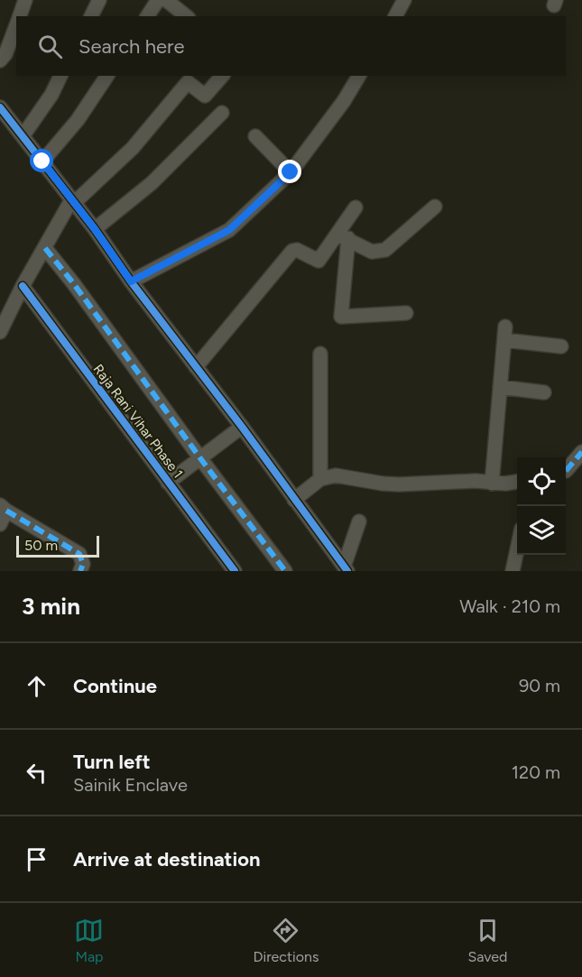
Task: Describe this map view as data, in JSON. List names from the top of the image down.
{
  "streets": {
    "street": ["Raja Rani Vihar Phase 1"]
  },
  "scale_bar": "50 m",
  "page": {
    "search": "Search here",
    "scale": "50 m",
    "heading": ["3 min", "Walk · 210 m"],
    "list": [
      ["Continue", "90 m"],
      ["Turn left", "Sainik Enclave", "120 m"],
      "Arrive at destination"
    ],
    "nav": ["Map", "Directions", "Saved"]
  }
}
